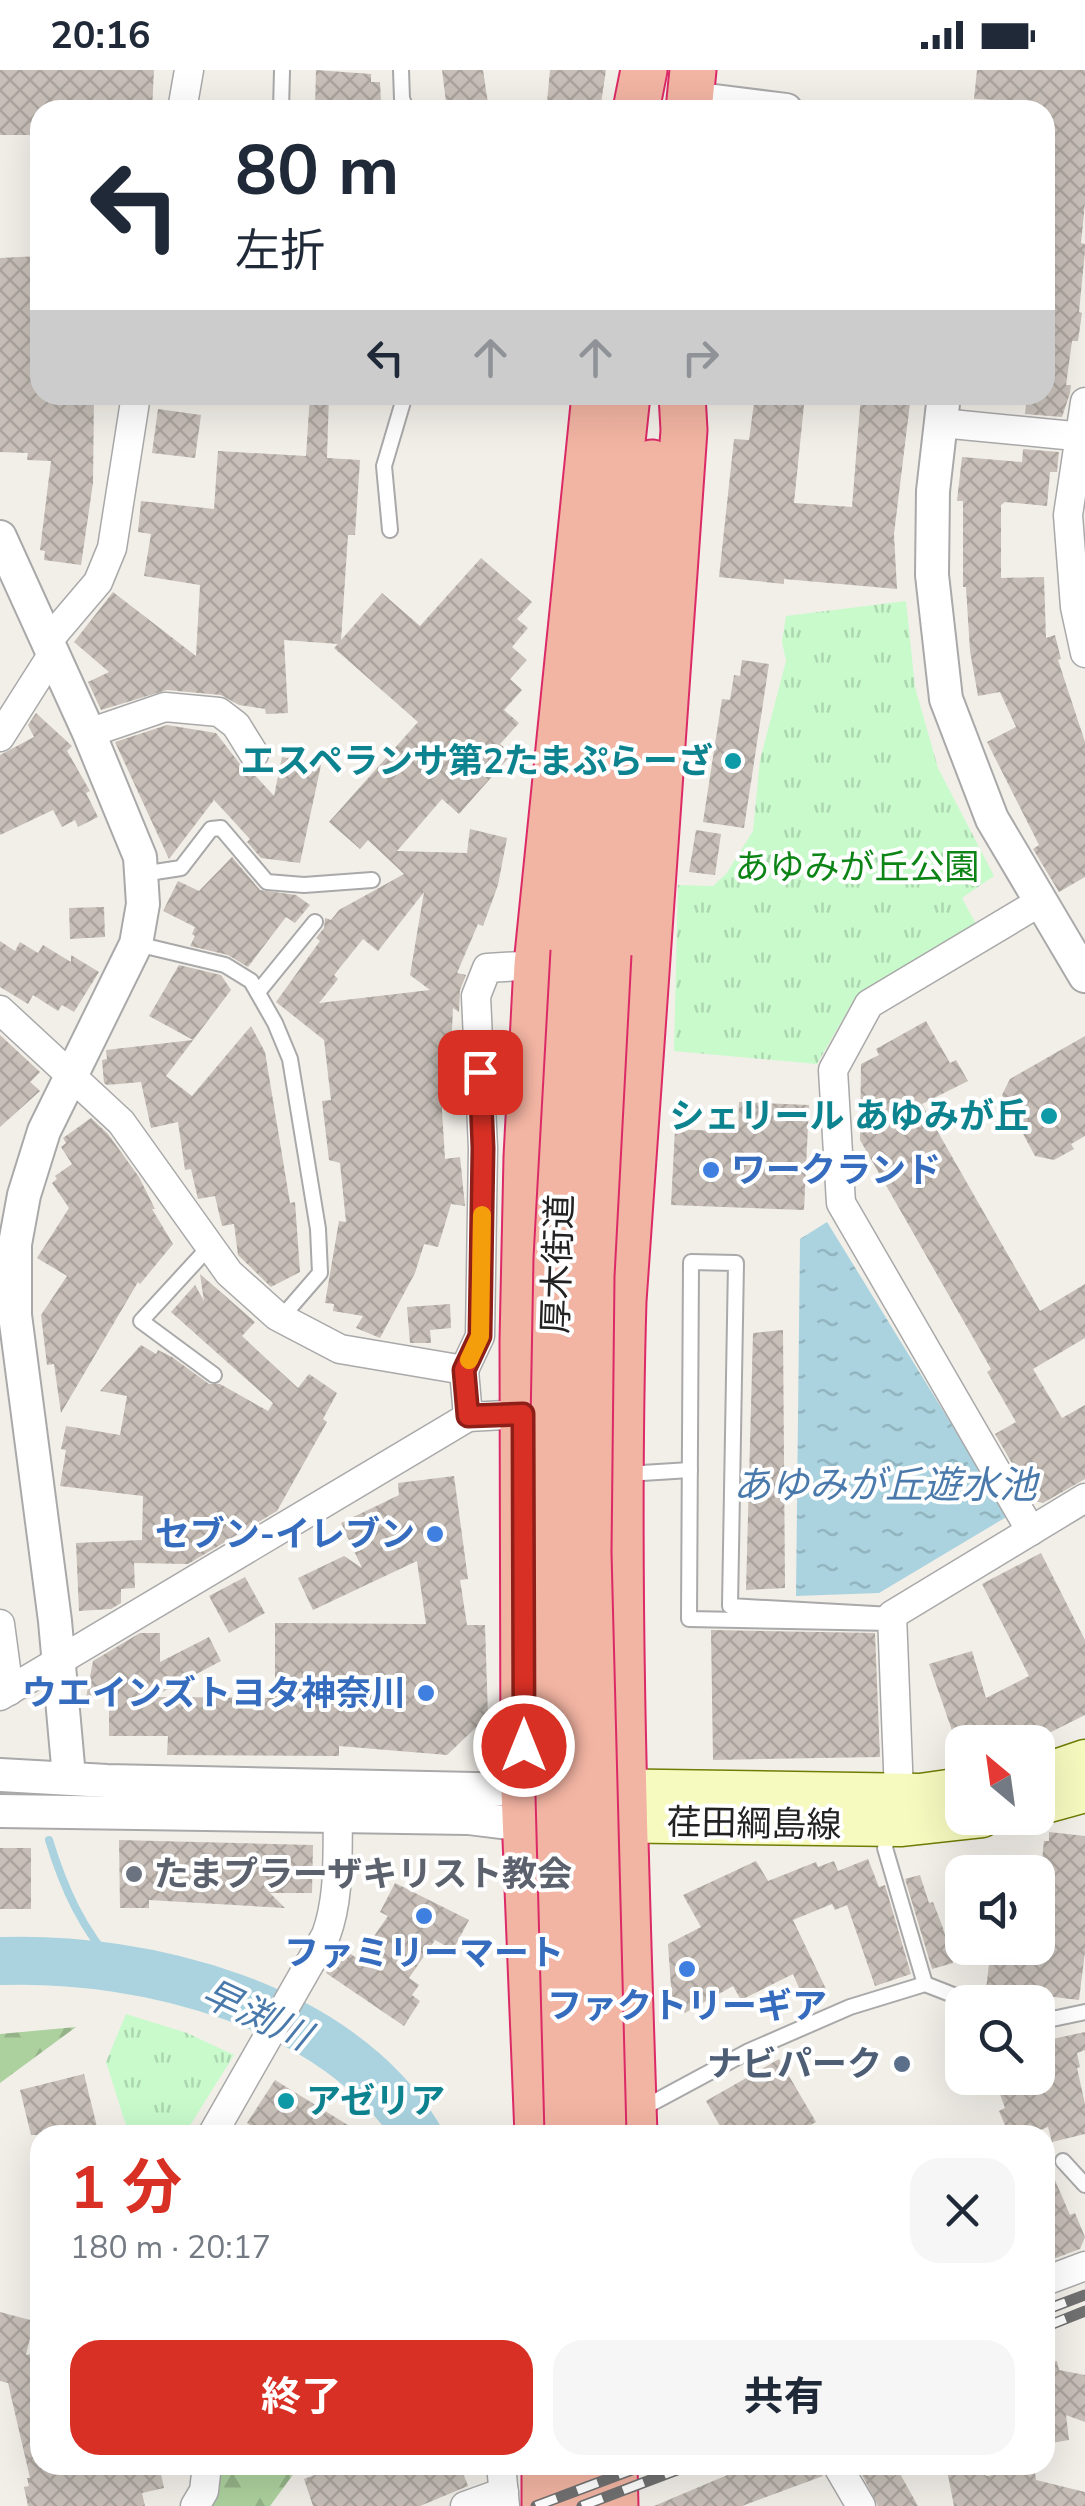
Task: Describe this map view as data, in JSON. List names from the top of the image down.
{
  "streets": {
    "highway": ["厚木街道"],
    "main road": ["荏田綱島線"]
  },
  "water": ["あゆみが丘遊水池", "早渕川"],
  "parks": ["あゆみが丘公園"],
  "places": [
    "エスペランサ第2たまぷらーざ",
    "シェリール あゆみが丘",
    "ワークランド",
    "セブン-イレブン",
    "ウエインズトヨタ神奈川",
    "たまプラーザキリスト教会",
    "ファミリーマート",
    "ファクトリーギア",
    "ナビパーク",
    "アゼリア"
  ],
  "north": "top left",
  "page": {
    "status": "20:16",
    "turn": ["80 m", "左折"],
    "heading": ["1 分", "180 m · 20:17"],
    "buttons": ["終了", "共有"]
  }
}
